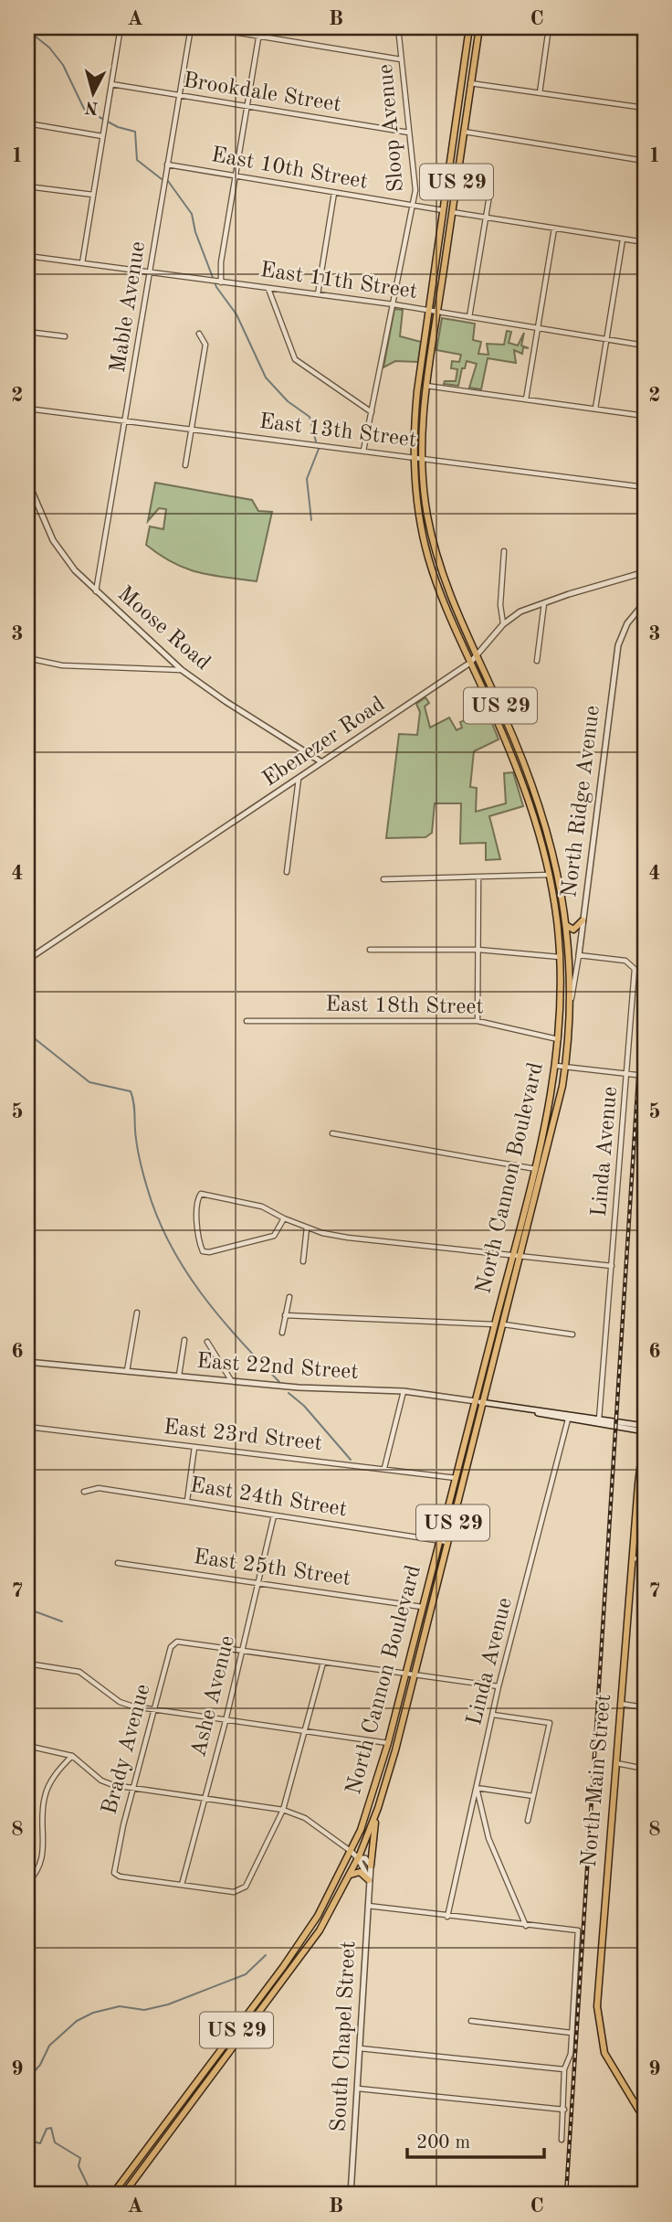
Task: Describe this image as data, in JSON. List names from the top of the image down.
{
  "streets": {
    "main road": ["US 29", "North Cannon Boulevard", "North Main Street"],
    "street": [
      "Brookdale Street",
      "Sloop Avenue",
      "East 10th Street",
      "East 11th Street",
      "Mable Avenue",
      "East 13th Street",
      "Moose Road",
      "Ebenezer Road",
      "North Ridge Avenue",
      "East 18th Street",
      "Linda Avenue",
      "East 22nd Street",
      "East 23rd Street",
      "East 24th Street",
      "East 25th Street",
      "Ashe Avenue",
      "Brady Avenue",
      "South Chapel Street"
    ]
  },
  "crossings": [
    ["Brookdale Street", "Sloop Avenue"],
    ["Brookdale Street", "Mable Avenue"],
    ["Sloop Avenue", "East 10th Street"],
    ["Sloop Avenue", "East 11th Street"],
    ["Sloop Avenue", "East 13th Street"],
    ["East 10th Street", "Mable Avenue"],
    ["East 10th Street", "North Cannon Boulevard"],
    ["East 11th Street", "Mable Avenue"],
    ["East 11th Street", "North Cannon Boulevard"],
    ["Mable Avenue", "East 13th Street"],
    ["Mable Avenue", "Moose Road"],
    ["East 13th Street", "North Cannon Boulevard"],
    ["Moose Road", "Ebenezer Road"],
    ["Ebenezer Road", "North Cannon Boulevard"],
    ["North Ridge Avenue", "Linda Avenue"],
    ["North Ridge Avenue", "North Cannon Boulevard"],
    ["East 18th Street", "North Cannon Boulevard"],
    ["Linda Avenue", "East 22nd Street"],
    ["North Cannon Boulevard", "East 22nd Street"],
    ["North Cannon Boulevard", "East 23rd Street"],
    ["North Cannon Boulevard", "East 24th Street"],
    ["North Cannon Boulevard", "East 25th Street"],
    ["East 22nd Street", "North Main Street"],
    ["East 24th Street", "Ashe Avenue"],
    ["East 25th Street", "Ashe Avenue"],
    ["Ashe Avenue", "Brady Avenue"]
  ],
  "scale_bar": "200 m",
  "north": "bottom",
  "grid": {
    "columns": ["A", "B", "C"],
    "rows": [
      "1",
      "2",
      "3",
      "4",
      "5",
      "6",
      "7",
      "8",
      "9"
    ]
  }
}
